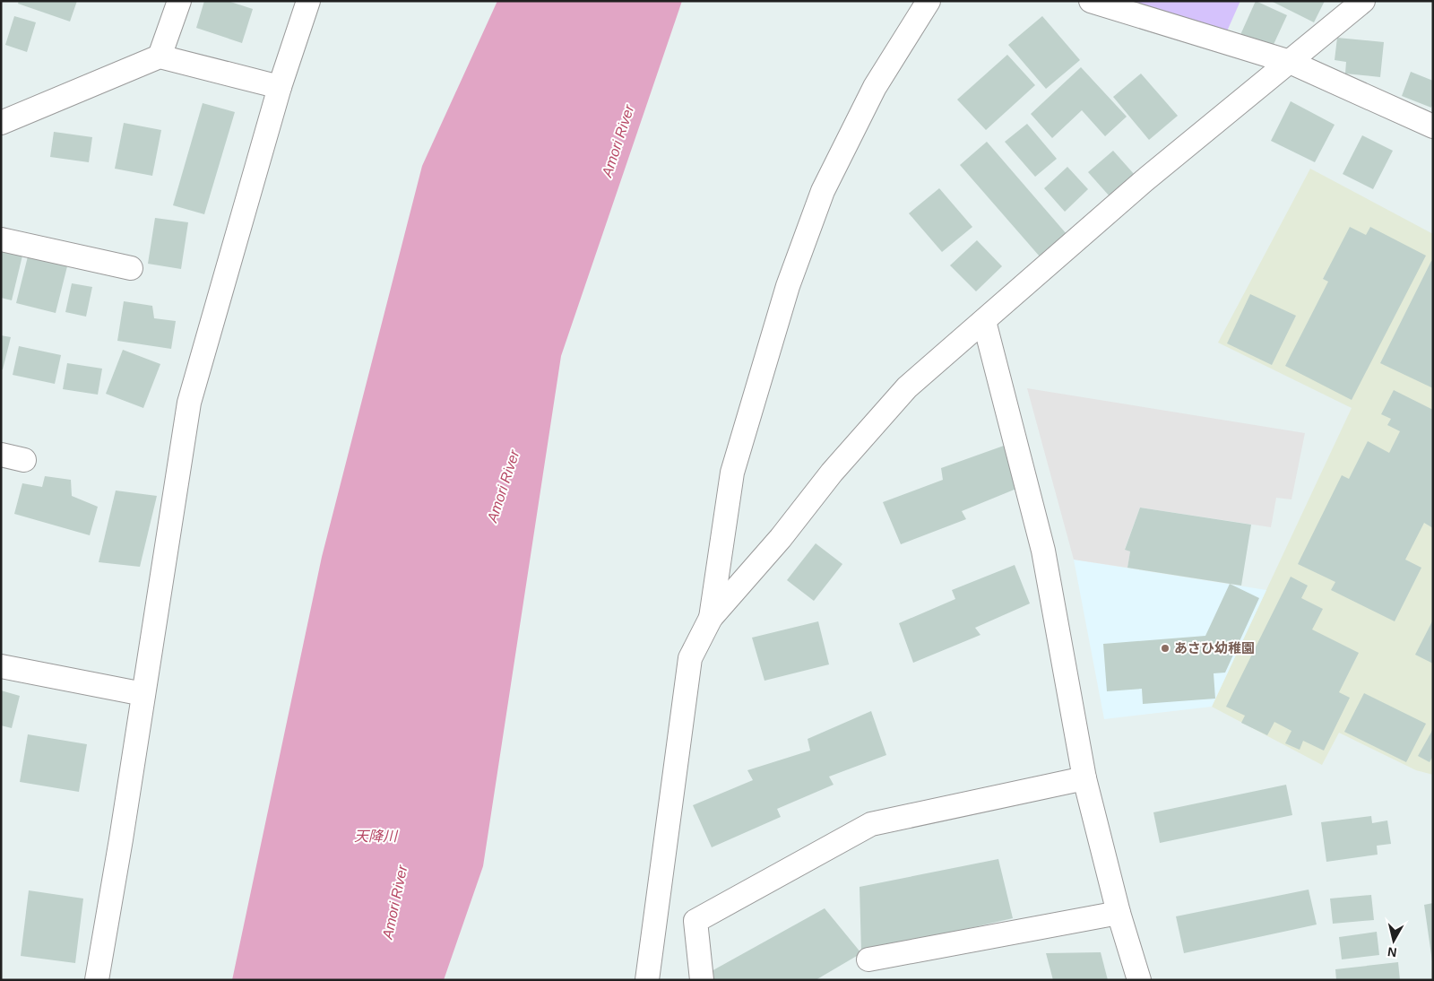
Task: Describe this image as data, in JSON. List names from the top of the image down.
{
  "water": ["Amori River", "天降川"],
  "places": ["あさひ幼稚園"],
  "north": "bottom"
}
